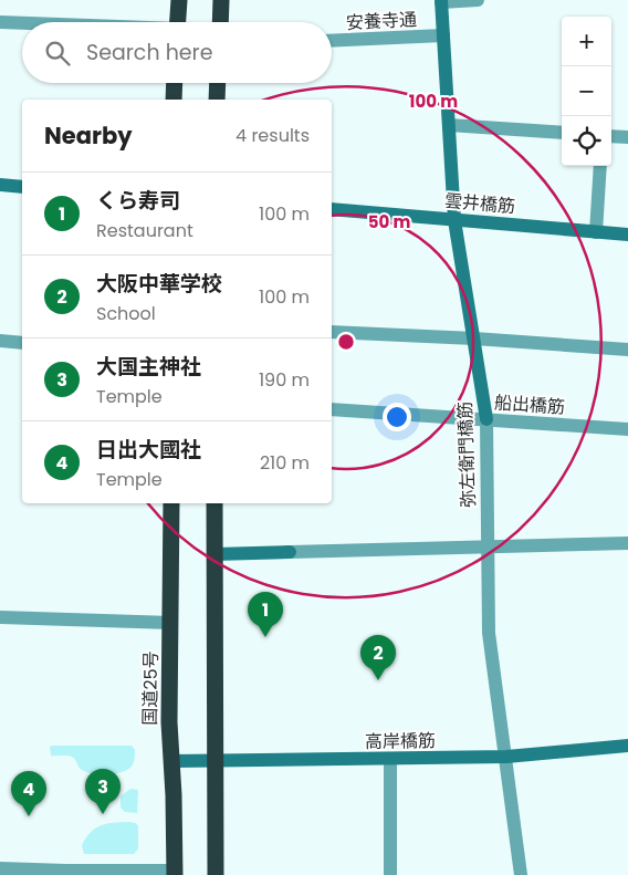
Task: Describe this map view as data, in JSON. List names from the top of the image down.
{
  "streets": {
    "highway": ["国道25号"],
    "street": [
      "安養寺通",
      "雲井橋筋",
      "船出橋筋",
      "弥左衛門橋筋",
      "高岸橋筋"
    ]
  },
  "crossings": [
    ["安養寺通", "弥左衛門橋筋"],
    ["雲井橋筋", "弥左衛門橋筋"],
    ["船出橋筋", "弥左衛門橋筋"],
    ["弥左衛門橋筋", "高岸橋筋"],
    ["国道25号", "高岸橋筋"]
  ],
  "page": {
    "map_buttons": ["+", "−"],
    "search": "Search here",
    "heading": ["Nearby", "4 results"],
    "list": [
      {
        "mark": "1",
        "name": "くら寿司",
        "note": "Restaurant",
        "value": "100 m"
      },
      {
        "mark": "2",
        "name": "大阪中華学校",
        "note": "School",
        "value": "100 m"
      },
      {
        "mark": "3",
        "name": "大国主神社",
        "note": "Temple",
        "value": "190 m"
      },
      {
        "mark": "4",
        "name": "日出大國社",
        "note": "Temple",
        "value": "210 m"
      }
    ],
    "pins": [
      "1",
      "2",
      "3",
      "4"
    ]
  },
  "rings": ["100 m", "50 m"]
}
